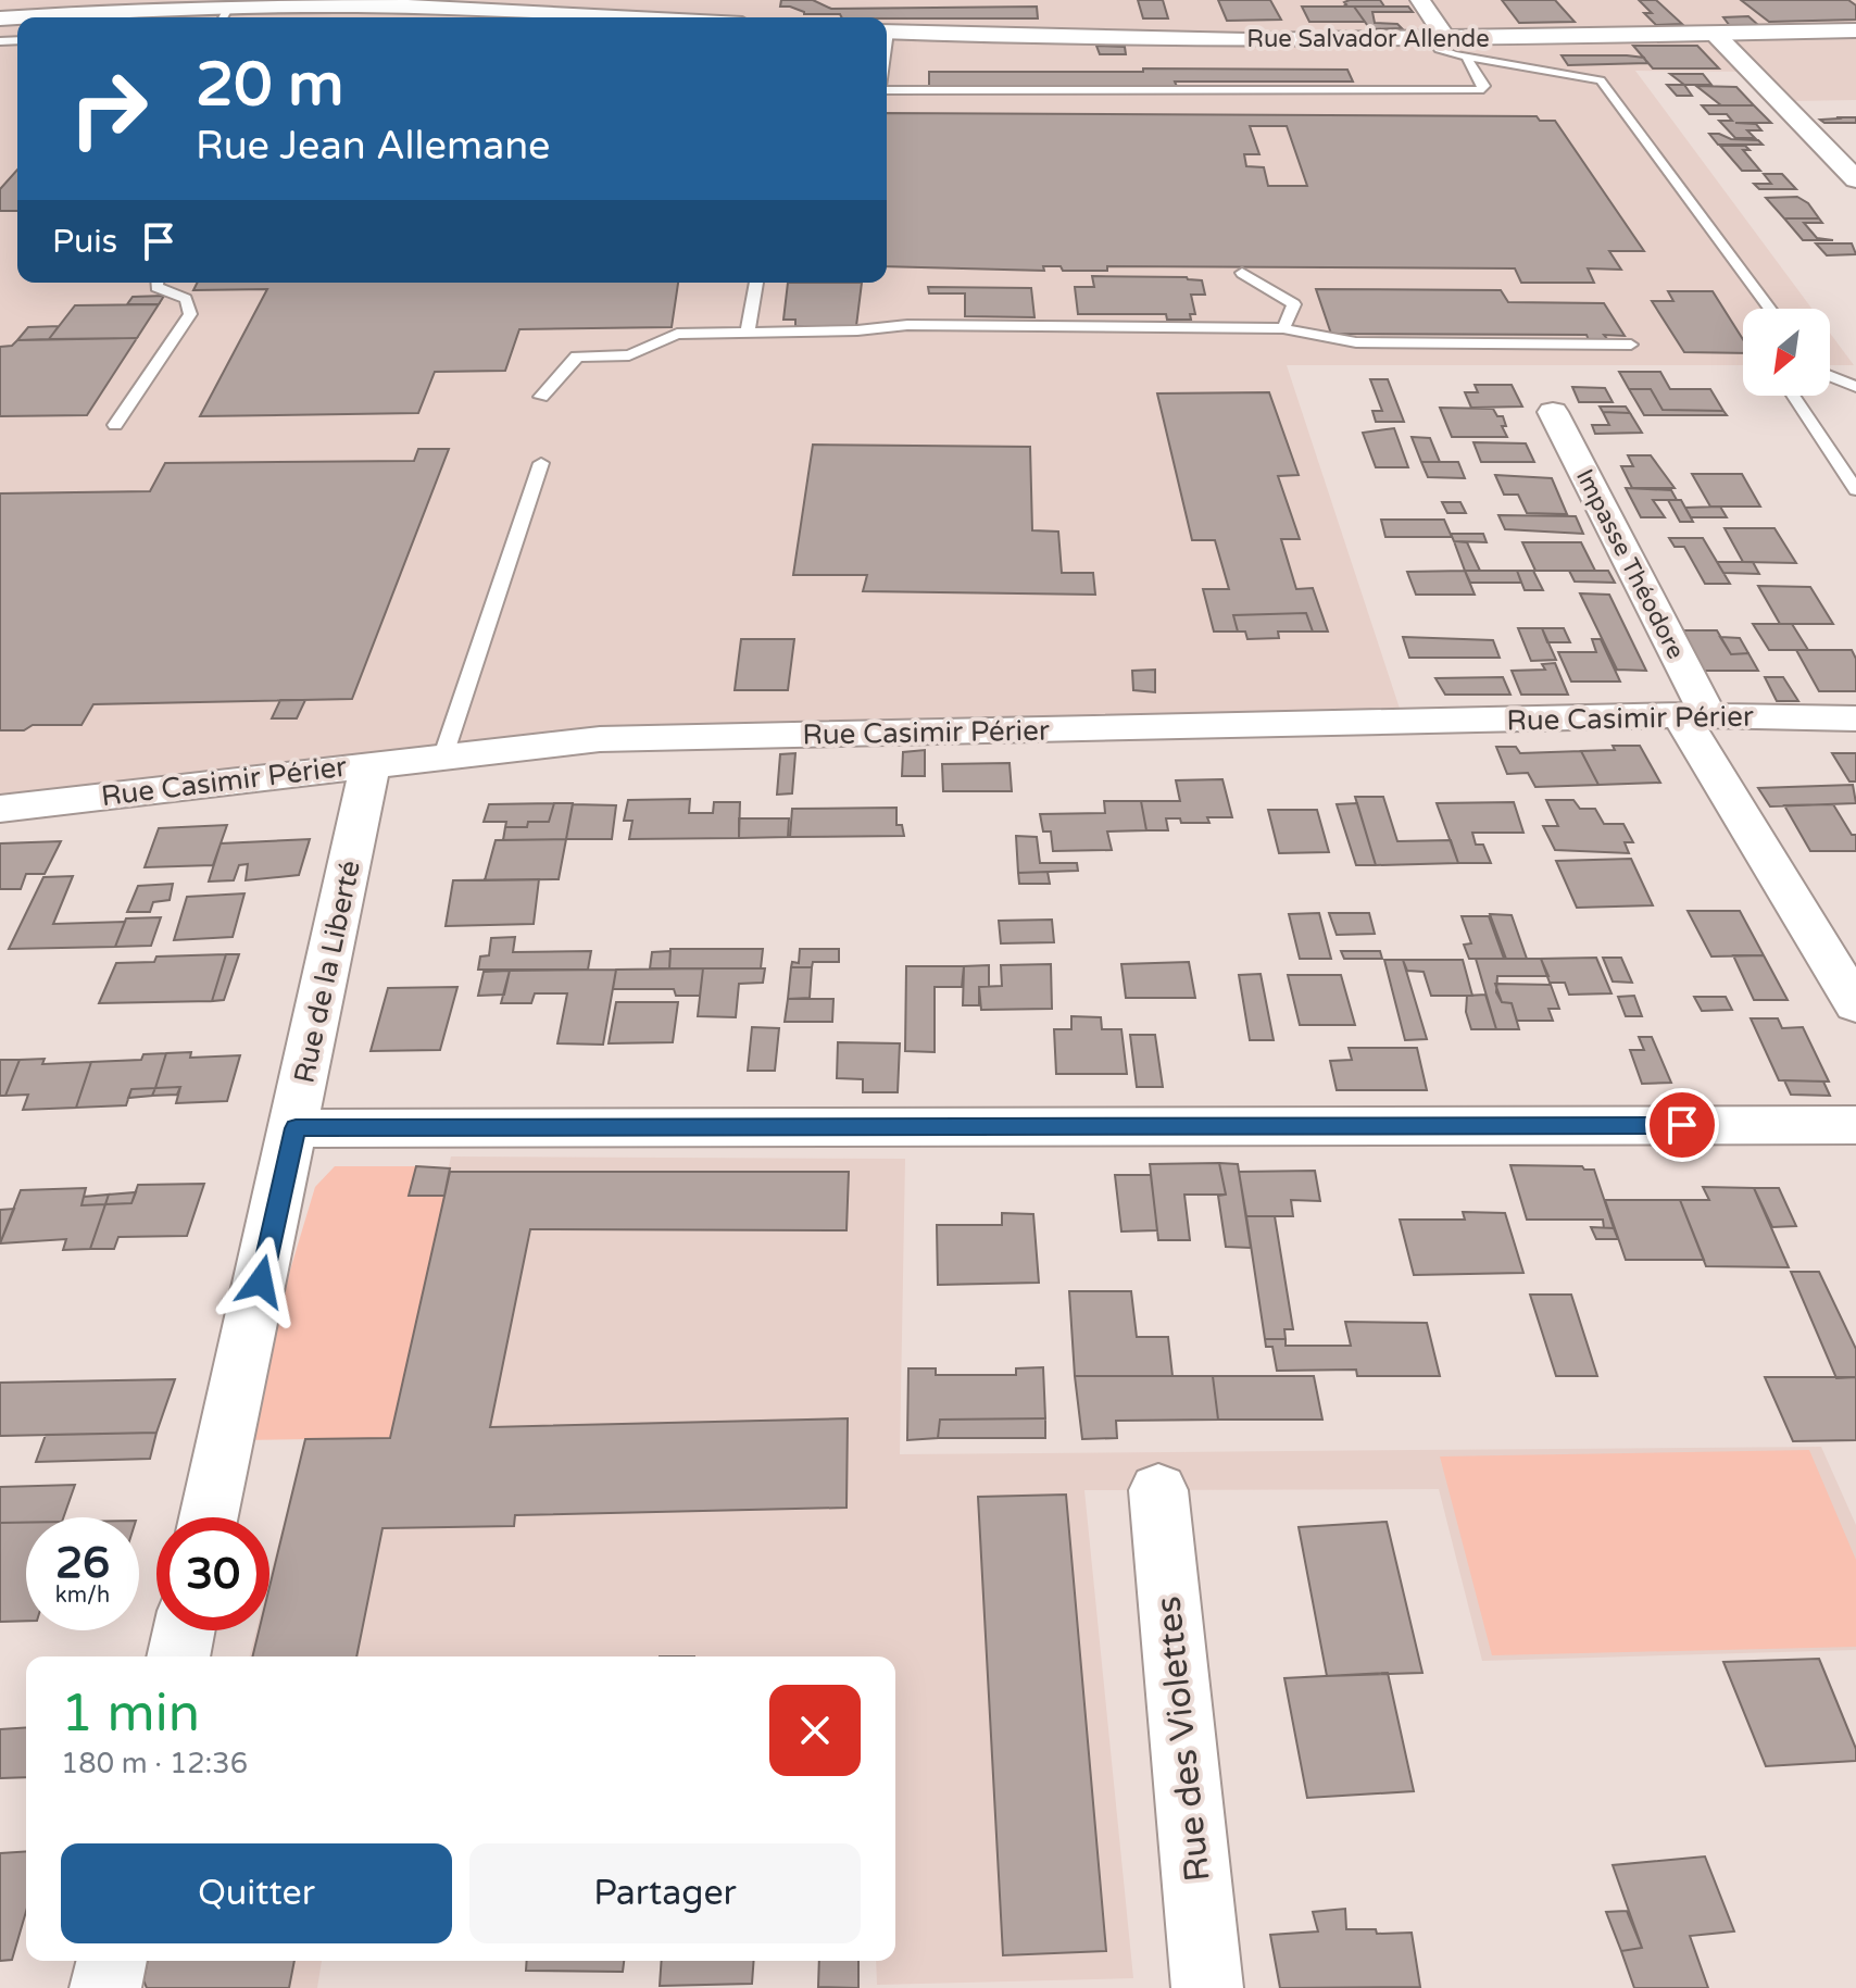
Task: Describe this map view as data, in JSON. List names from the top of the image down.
{
  "streets": {
    "street": [
      "Rue Salvador Allende",
      "Impasse Théodore",
      "Rue Casimir Périer",
      "Rue de la Liberté",
      "Rue des Violettes"
    ]
  },
  "crossings": [
    ["Impasse Théodore", "Rue Casimir Périer"],
    ["Rue Casimir Périer", "Rue de la Liberté"]
  ],
  "north": "bottom left",
  "page": {
    "turn": ["20 m", "Rue Jean Allemane"],
    "then": "Puis",
    "speed": "26 km/h",
    "limit": "30",
    "heading": ["1 min", "180 m · 12:36"],
    "buttons": ["Quitter", "Partager"]
  }
}
